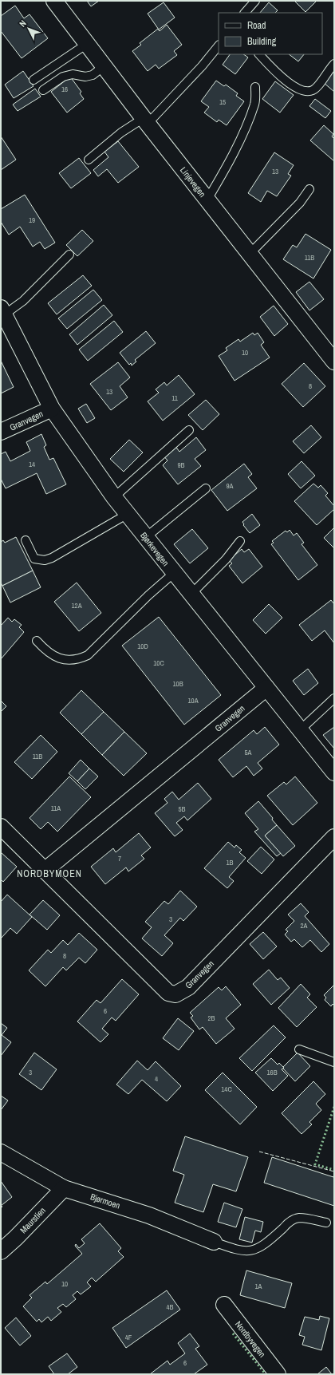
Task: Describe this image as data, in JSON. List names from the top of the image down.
{
  "streets": {
    "street": [
      "Linjevegen",
      "Granvegen",
      "Bjørkevegen",
      "Bjørmoen",
      "Maurstien",
      "Nordbyvegen"
    ]
  },
  "crossings": [
    ["Granvegen", "Bjørkevegen"],
    ["Bjørmoen", "Maurstien"]
  ],
  "districts": ["NORDBYMOEN"],
  "house_numbers": [
    "16",
    "15",
    "13",
    "19",
    "11B",
    "10",
    "8",
    "13",
    "11",
    "14",
    "9B",
    "9A",
    "12A",
    "10D",
    "10C",
    "10B",
    "10A",
    "5A",
    "11B",
    "11A",
    "5B",
    "7",
    "1B",
    "3",
    "2A",
    "8",
    "6",
    "2B",
    "3",
    "16B",
    "4",
    "14C",
    "10",
    "1A",
    "4B",
    "4F",
    "6"
  ],
  "legend": ["Road", "Building"],
  "north": "top left"
}
